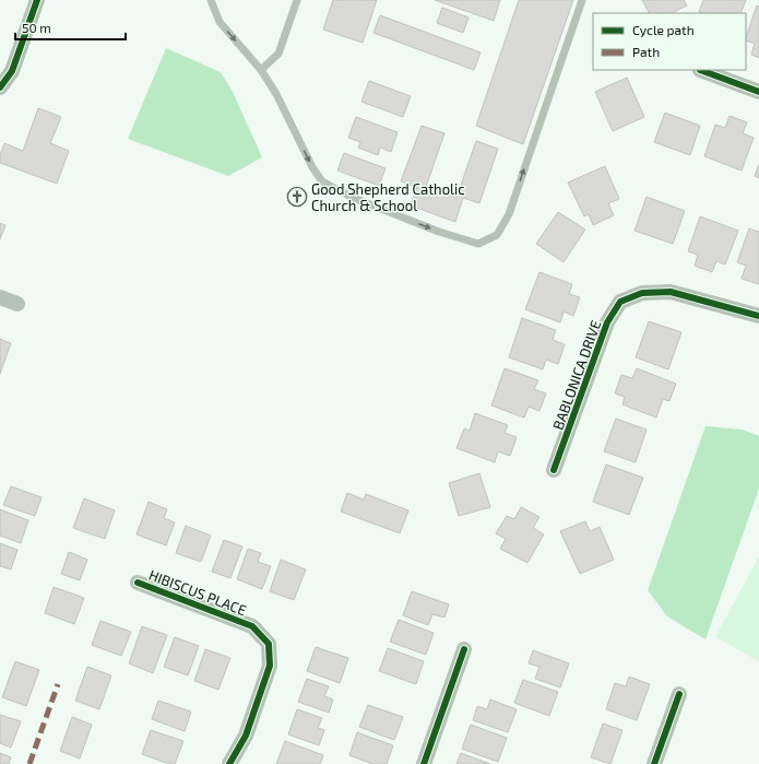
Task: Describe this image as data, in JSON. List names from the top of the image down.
{
  "streets": {
    "street": ["BABLONICA DRIVE", "HIBISCUS PLACE"]
  },
  "places": {
    "church": ["Good Shepherd Catholic Church & School"]
  },
  "legend": ["Cycle path", "Path"],
  "scale_bar": "50 m"
}
